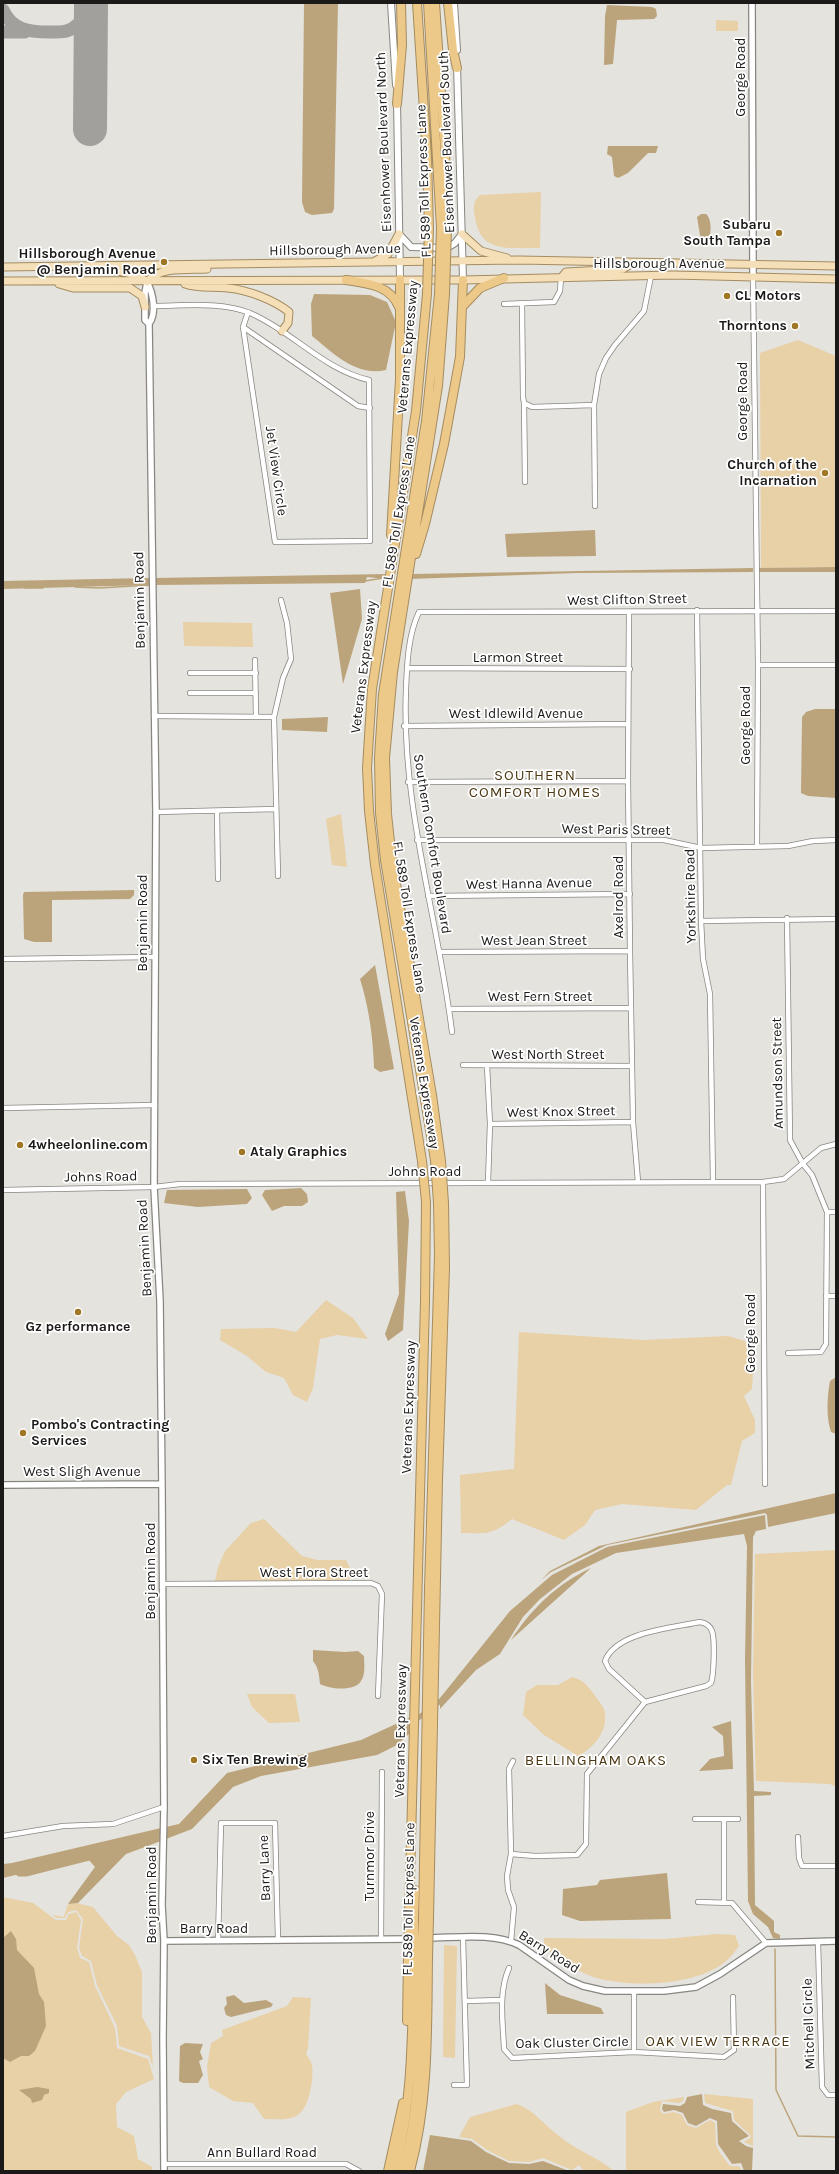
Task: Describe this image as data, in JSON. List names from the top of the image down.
{
  "streets": {
    "highway": ["FL 589 Toll Express Lane", "Veterans Expressway"],
    "main road": ["Eisenhower Boulevard North", "Eisenhower Boulevard South", "Hillsborough Avenue"],
    "street": [
      "George Road",
      "Jet View Circle",
      "Benjamin Road",
      "West Clifton Street",
      "Larmon Street",
      "West Idlewild Avenue",
      "West Paris Street",
      "Southern Comfort Boulevard",
      "West Hanna Avenue",
      "Yorkshire Road",
      "Axelrod Road",
      "West Jean Street",
      "West Fern Street",
      "West North Street",
      "Amundson Street",
      "West Knox Street",
      "Johns Road",
      "West Sligh Avenue",
      "West Flora Street",
      "Turnmor Drive",
      "Barry Lane",
      "Barry Road",
      "Mitchell Circle",
      "Oak Cluster Circle",
      "Ann Bullard Road"
    ]
  },
  "crossings": [
    ["George Road", "Hillsborough Avenue"],
    ["George Road", "West Clifton Street"],
    ["George Road", "West Paris Street"],
    ["George Road", "Johns Road"],
    ["Eisenhower Boulevard North", "Hillsborough Avenue"],
    ["Eisenhower Boulevard South", "Hillsborough Avenue"],
    ["FL 589 Toll Express Lane", "Veterans Expressway"],
    ["Hillsborough Avenue", "Benjamin Road"],
    ["Benjamin Road", "Johns Road"],
    ["Benjamin Road", "West Sligh Avenue"],
    ["Benjamin Road", "West Flora Street"],
    ["Benjamin Road", "Barry Road"],
    ["Benjamin Road", "Ann Bullard Road"],
    ["West Clifton Street", "Southern Comfort Boulevard"],
    ["West Clifton Street", "Yorkshire Road"],
    ["West Clifton Street", "Axelrod Road"],
    ["Larmon Street", "Southern Comfort Boulevard"],
    ["Larmon Street", "Axelrod Road"],
    ["West Idlewild Avenue", "Southern Comfort Boulevard"],
    ["West Idlewild Avenue", "Axelrod Road"],
    ["West Paris Street", "Southern Comfort Boulevard"],
    ["West Paris Street", "Yorkshire Road"],
    ["West Paris Street", "Axelrod Road"],
    ["Southern Comfort Boulevard", "West Hanna Avenue"],
    ["Southern Comfort Boulevard", "West Jean Street"],
    ["Southern Comfort Boulevard", "West Fern Street"],
    ["West Hanna Avenue", "Axelrod Road"],
    ["Yorkshire Road", "Johns Road"],
    ["Axelrod Road", "West Jean Street"],
    ["Axelrod Road", "West Fern Street"],
    ["Axelrod Road", "West North Street"],
    ["Axelrod Road", "West Knox Street"],
    ["Axelrod Road", "Johns Road"],
    ["Amundson Street", "Johns Road"],
    ["Turnmor Drive", "Barry Road"],
    ["Barry Lane", "Barry Road"]
  ],
  "districts": ["SOUTHERN COMFORT HOMES", "BELLINGHAM OAKS", "OAK VIEW TERRACE"],
  "places": [
    "Subaru South Tampa",
    "Hillsborough Avenue @ Benjamin Road",
    "CL Motors",
    "Thorntons",
    "Church of the Incarnation",
    "4wheelonline.com",
    "Ataly Graphics",
    "Gz performance",
    "Pombo's Contracting Services",
    "Six Ten Brewing"
  ]
}
